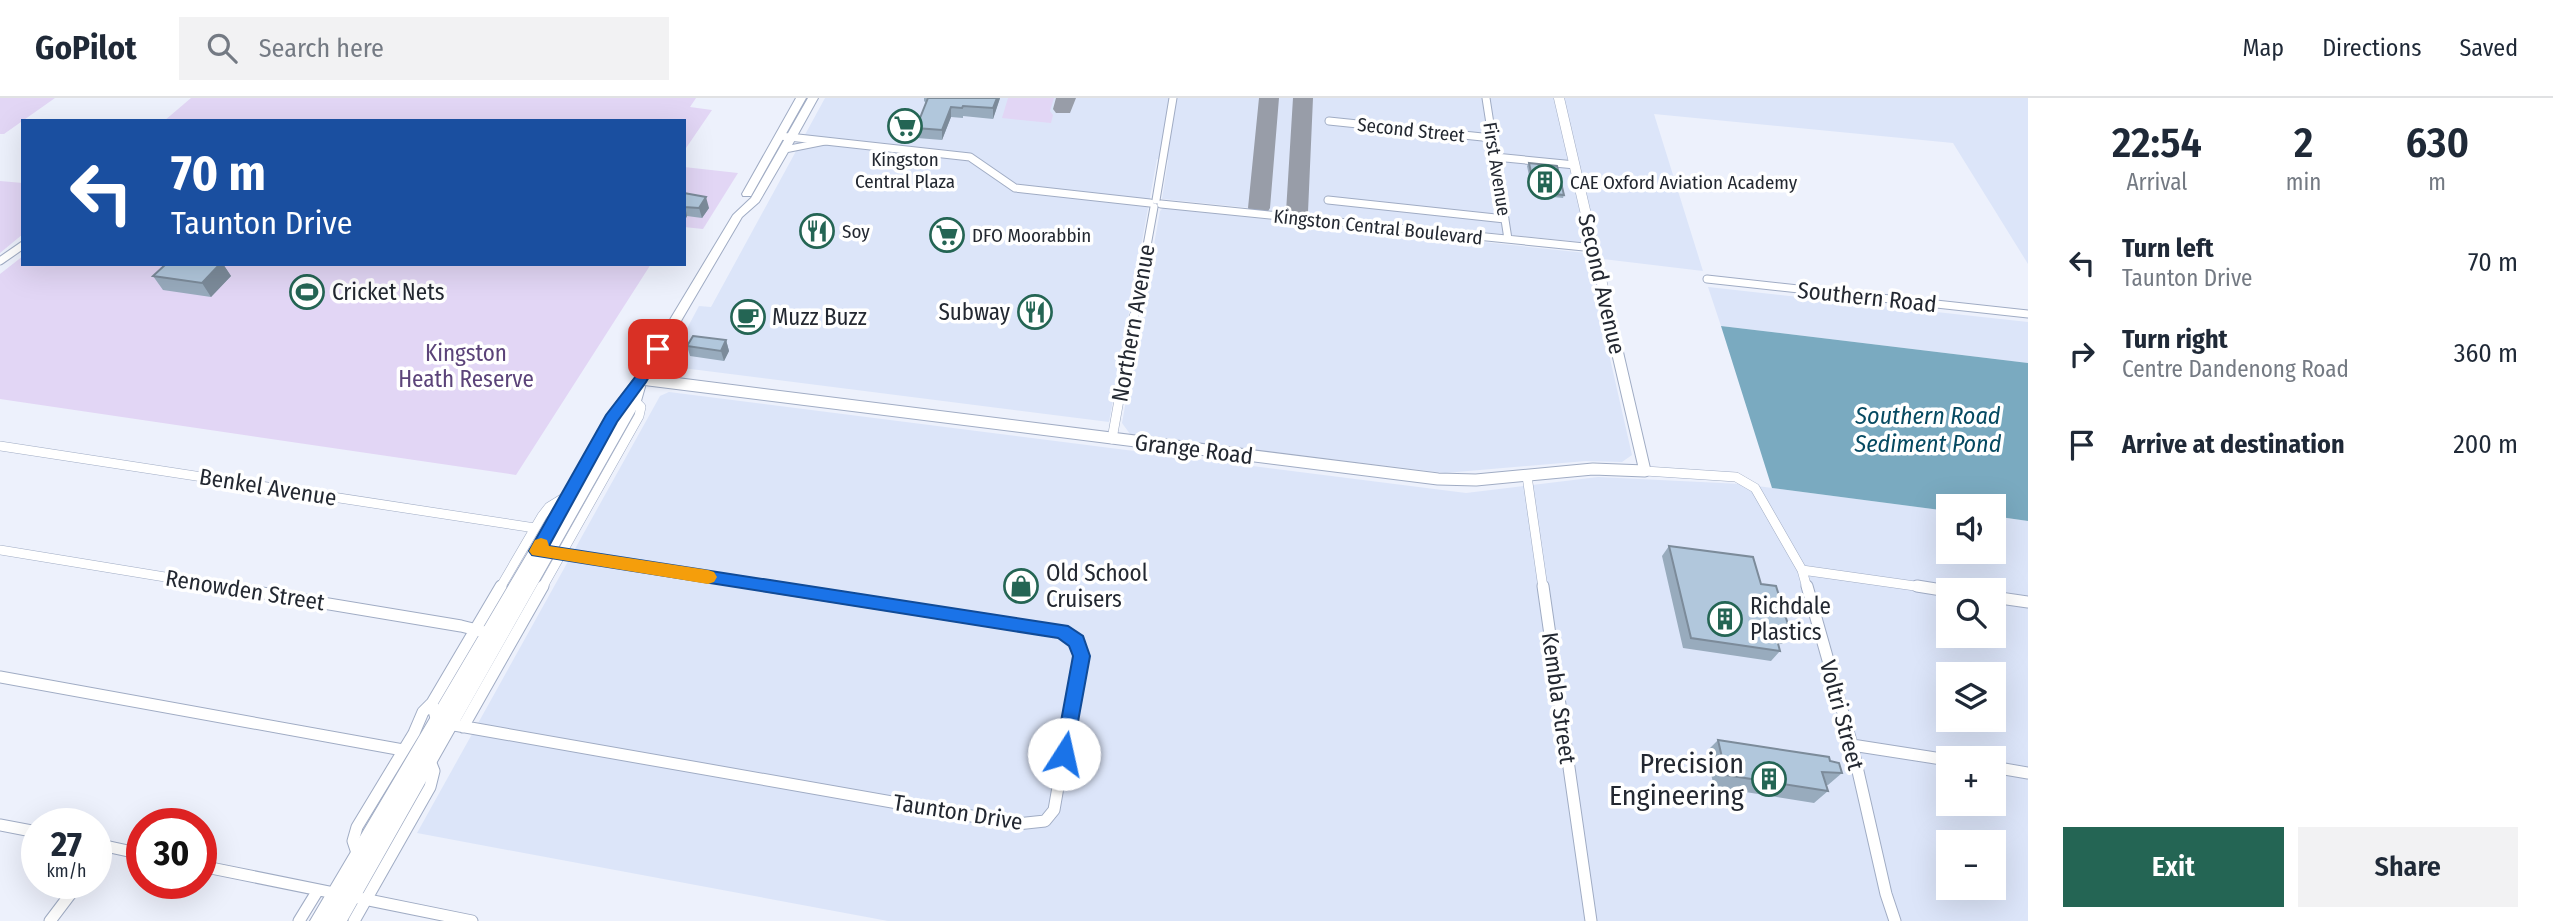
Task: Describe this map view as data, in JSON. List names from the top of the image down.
{
  "streets": {
    "main road": ["Second Avenue", "Grange Road"],
    "street": [
      "Second Street",
      "First Avenue",
      "Kingston Central Boulevard",
      "Southern Road",
      "Northern Avenue",
      "Benkel Avenue",
      "Renowden Street",
      "Kembla Street",
      "Voltri Street",
      "Taunton Drive"
    ]
  },
  "crossings": [
    ["Second Street", "First Avenue"],
    ["First Avenue", "Kingston Central Boulevard"],
    ["Kingston Central Boulevard", "Second Avenue"],
    ["Kingston Central Boulevard", "Northern Avenue"],
    ["Second Avenue", "Grange Road"],
    ["Northern Avenue", "Grange Road"],
    ["Grange Road", "Kembla Street"],
    ["Grange Road", "Voltri Street"]
  ],
  "water": ["Southern Road Sediment Pond"],
  "parks": ["Kingston Heath Reserve"],
  "places": {
    "supermarket": ["Kingston Central Plaza", "DFO Moorabbin"],
    "building": ["CAE Oxford Aviation Academy", "Richdale Plastics", "Precision Engineering"],
    "restaurant": ["Soy", "Subway"],
    "sports": ["Cricket Nets"],
    "cafe": ["Muzz Buzz"],
    "shop": ["Old School Cruisers"]
  },
  "page": {
    "header": "GoPilot",
    "search": "Search here",
    "nav": ["Map", "Directions", "Saved"],
    "eta": [
      "22:54",
      "Arrival",
      "2",
      "min",
      "630",
      "m"
    ],
    "turn": ["70 m", "Taunton Drive"],
    "list": [
      {
        "name": "Turn left",
        "note": "Taunton Drive",
        "value": "70 m"
      },
      {
        "name": "Turn right",
        "note": "Centre Dandenong Road",
        "value": "360 m"
      },
      {
        "name": "Arrive at destination",
        "value": "200 m"
      }
    ],
    "map_buttons": ["+", "−"],
    "speed": "27 km/h",
    "limit": "30",
    "buttons": ["Exit", "Share"]
  }
}
